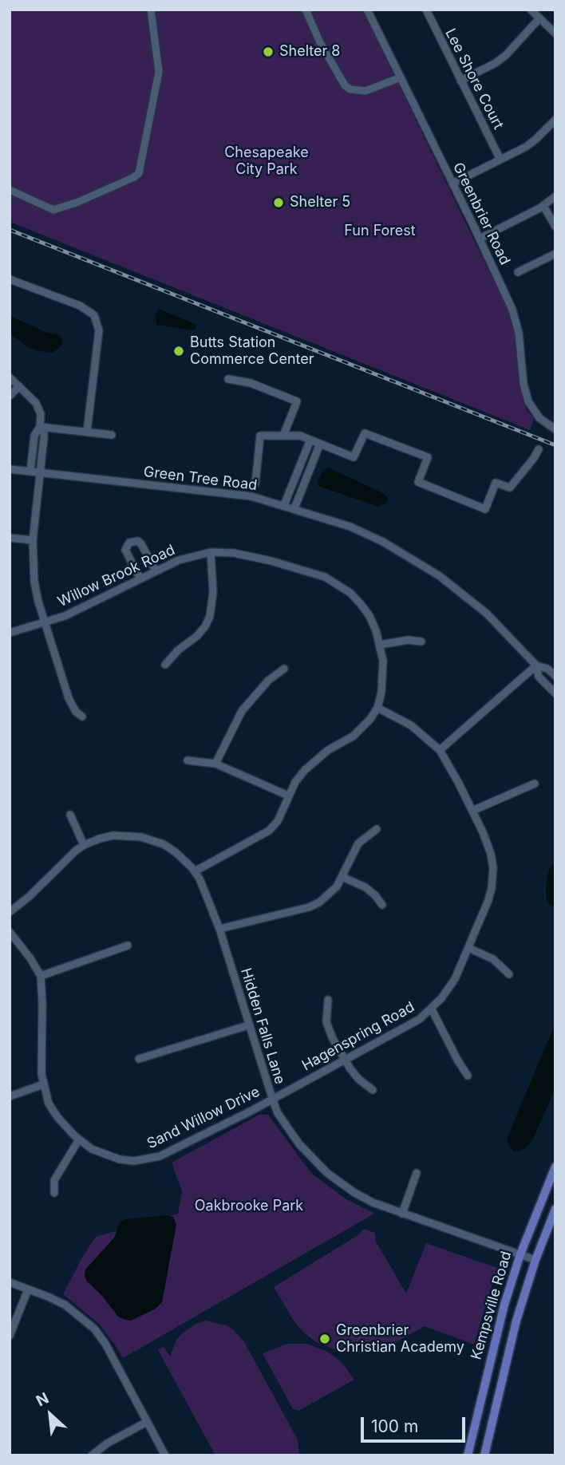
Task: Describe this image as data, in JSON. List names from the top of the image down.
{
  "streets": {
    "main road": ["Kempsville Road"],
    "street": [
      "Lee Shore Court",
      "Greenbrier Road",
      "Green Tree Road",
      "Willow Brook Road",
      "Hidden Falls Lane",
      "Hagenspring Road",
      "Sand Willow Drive"
    ]
  },
  "crossings": [
    ["Willow Brook Road", "Hidden Falls Lane"],
    ["Willow Brook Road", "Hagenspring Road"],
    ["Hidden Falls Lane", "Hagenspring Road"],
    ["Hidden Falls Lane", "Sand Willow Drive"],
    ["Hidden Falls Lane", "Kempsville Road"],
    ["Hagenspring Road", "Sand Willow Drive"]
  ],
  "parks": ["Chesapeake City Park", "Fun Forest", "Oakbrooke Park"],
  "places": [
    "Shelter 8",
    "Shelter 5",
    "Butts Station Commerce Center",
    "Greenbrier Christian Academy"
  ],
  "scale_bar": "100 m",
  "north": "top left"
}
